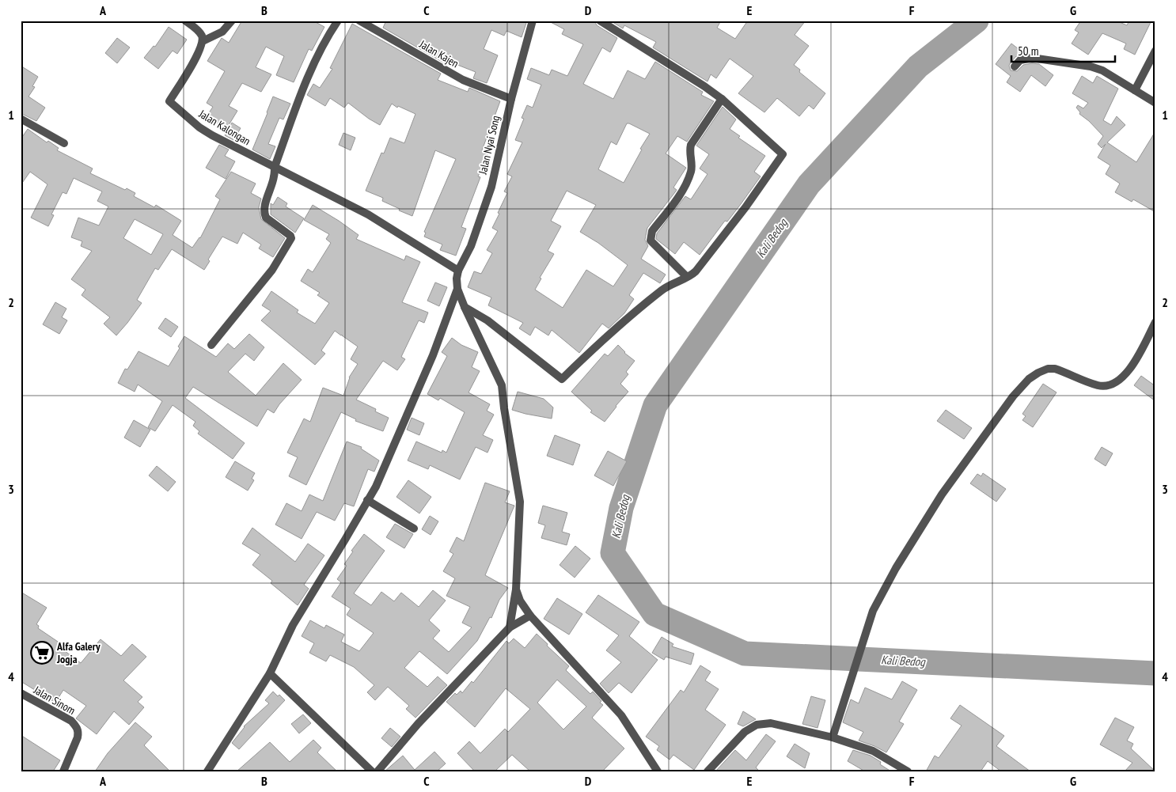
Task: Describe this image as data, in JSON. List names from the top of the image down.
{
  "streets": {
    "street": [
      "Jalan Kajen",
      "Jalan Kalongan",
      "Jalan Nyai Song",
      "Jalan Sinom"
    ]
  },
  "crossings": [
    ["Jalan Kajen", "Jalan Nyai Song"]
  ],
  "water": ["Kali Bedog"],
  "places": {
    "supermarket": ["Alfa Galery Jogja"]
  },
  "scale_bar": "50 m",
  "grid": {
    "columns": [
      "A",
      "B",
      "C",
      "D",
      "E",
      "F",
      "G"
    ],
    "rows": [
      "1",
      "2",
      "3",
      "4"
    ]
  }
}
